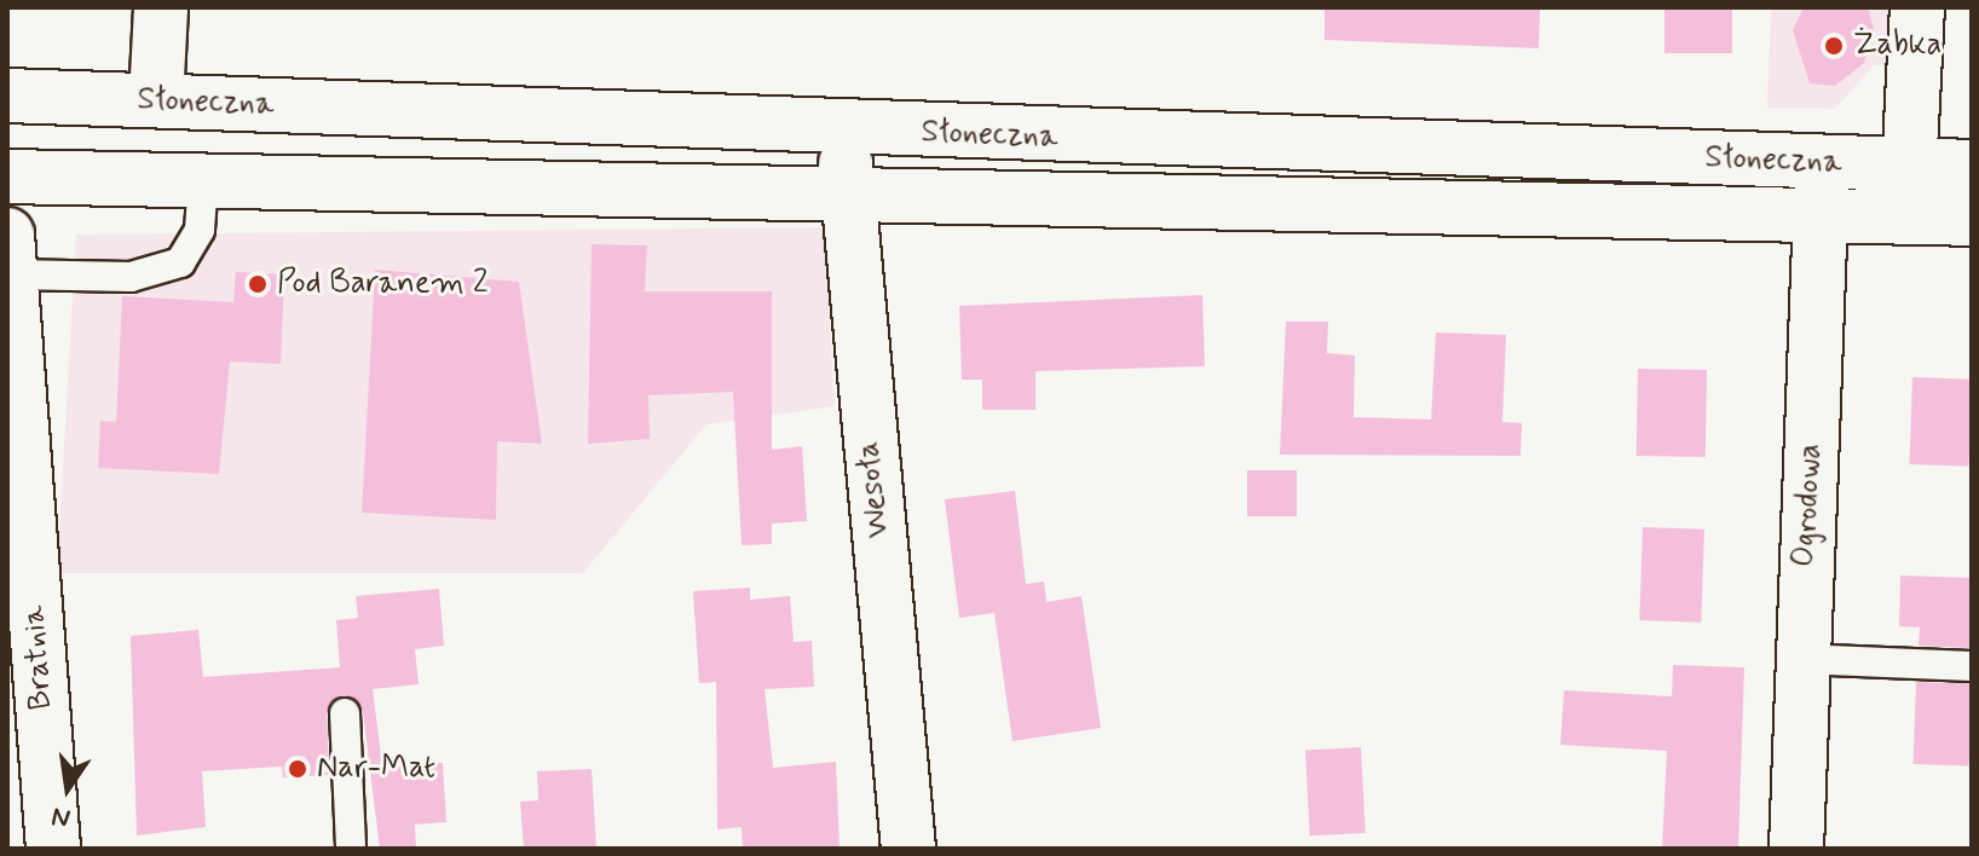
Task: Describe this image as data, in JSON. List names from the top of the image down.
{
  "streets": {
    "street": [
      "Słoneczna",
      "Wesoła",
      "Ogrodowa",
      "Bratnia"
    ]
  },
  "crossings": [
    ["Słoneczna", "Wesoła"],
    ["Słoneczna", "Ogrodowa"]
  ],
  "places": ["Żabka", "Pod Baranem 2", "Nar-Mat"],
  "north": "bottom"
}
